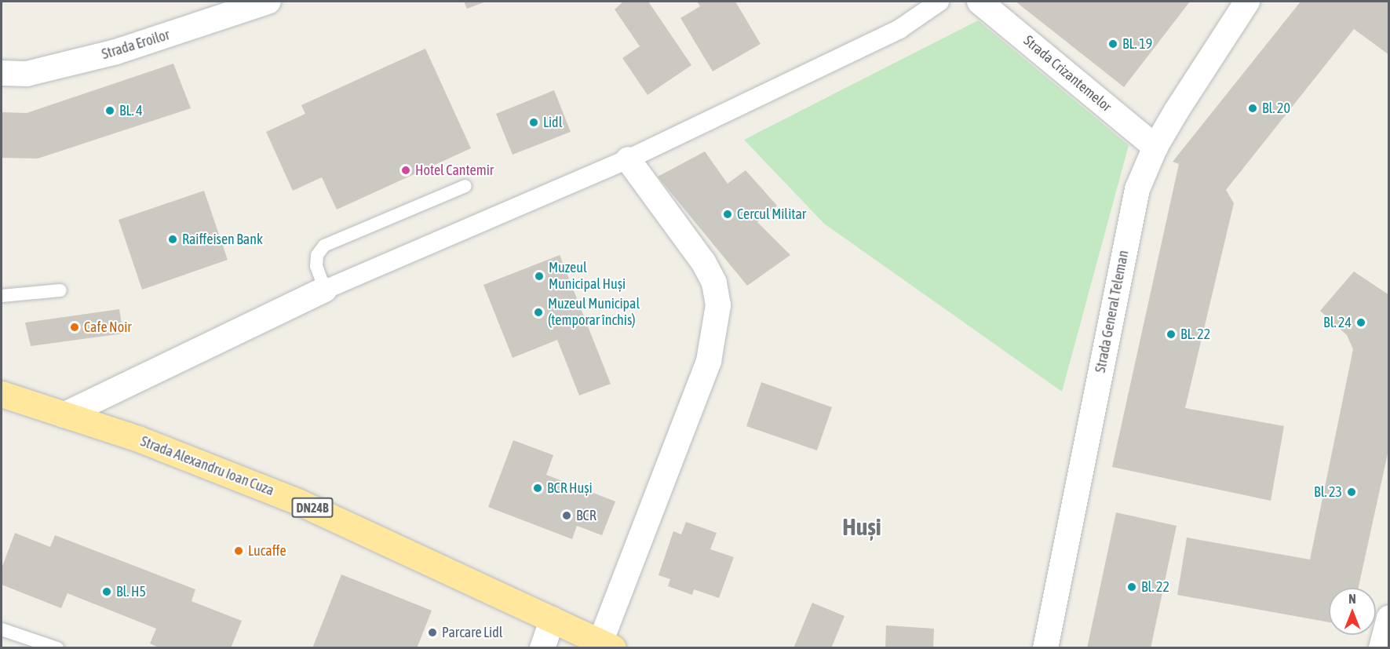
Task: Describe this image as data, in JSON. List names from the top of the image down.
{
  "streets": {
    "highway": ["Strada Alexandru Ioan Cuza", "DN24B"],
    "street": ["Strada Eroilor", "Strada Crizantemelor", "Strada General Teleman"]
  },
  "crossings": [
    ["Strada Crizantemelor", "Strada General Teleman"]
  ],
  "districts": ["Huși"],
  "places": [
    "BL. 19",
    "Bl. 20",
    "BL. 4",
    "Lidl",
    "Hotel Cantemir",
    "Cercul Militar",
    "Raiffeisen Bank",
    "Muzeul Municipal Huși",
    "Muzeul Municipal (temporar închis)",
    "Bl. 24",
    "Cafe Noir",
    "BL. 22",
    "BCR Huși",
    "Bl. 23",
    "BCR",
    "Lucaffe",
    "Bl. 22",
    "Bl. H5",
    "Parcare Lidl"
  ],
  "north": "top"
}
